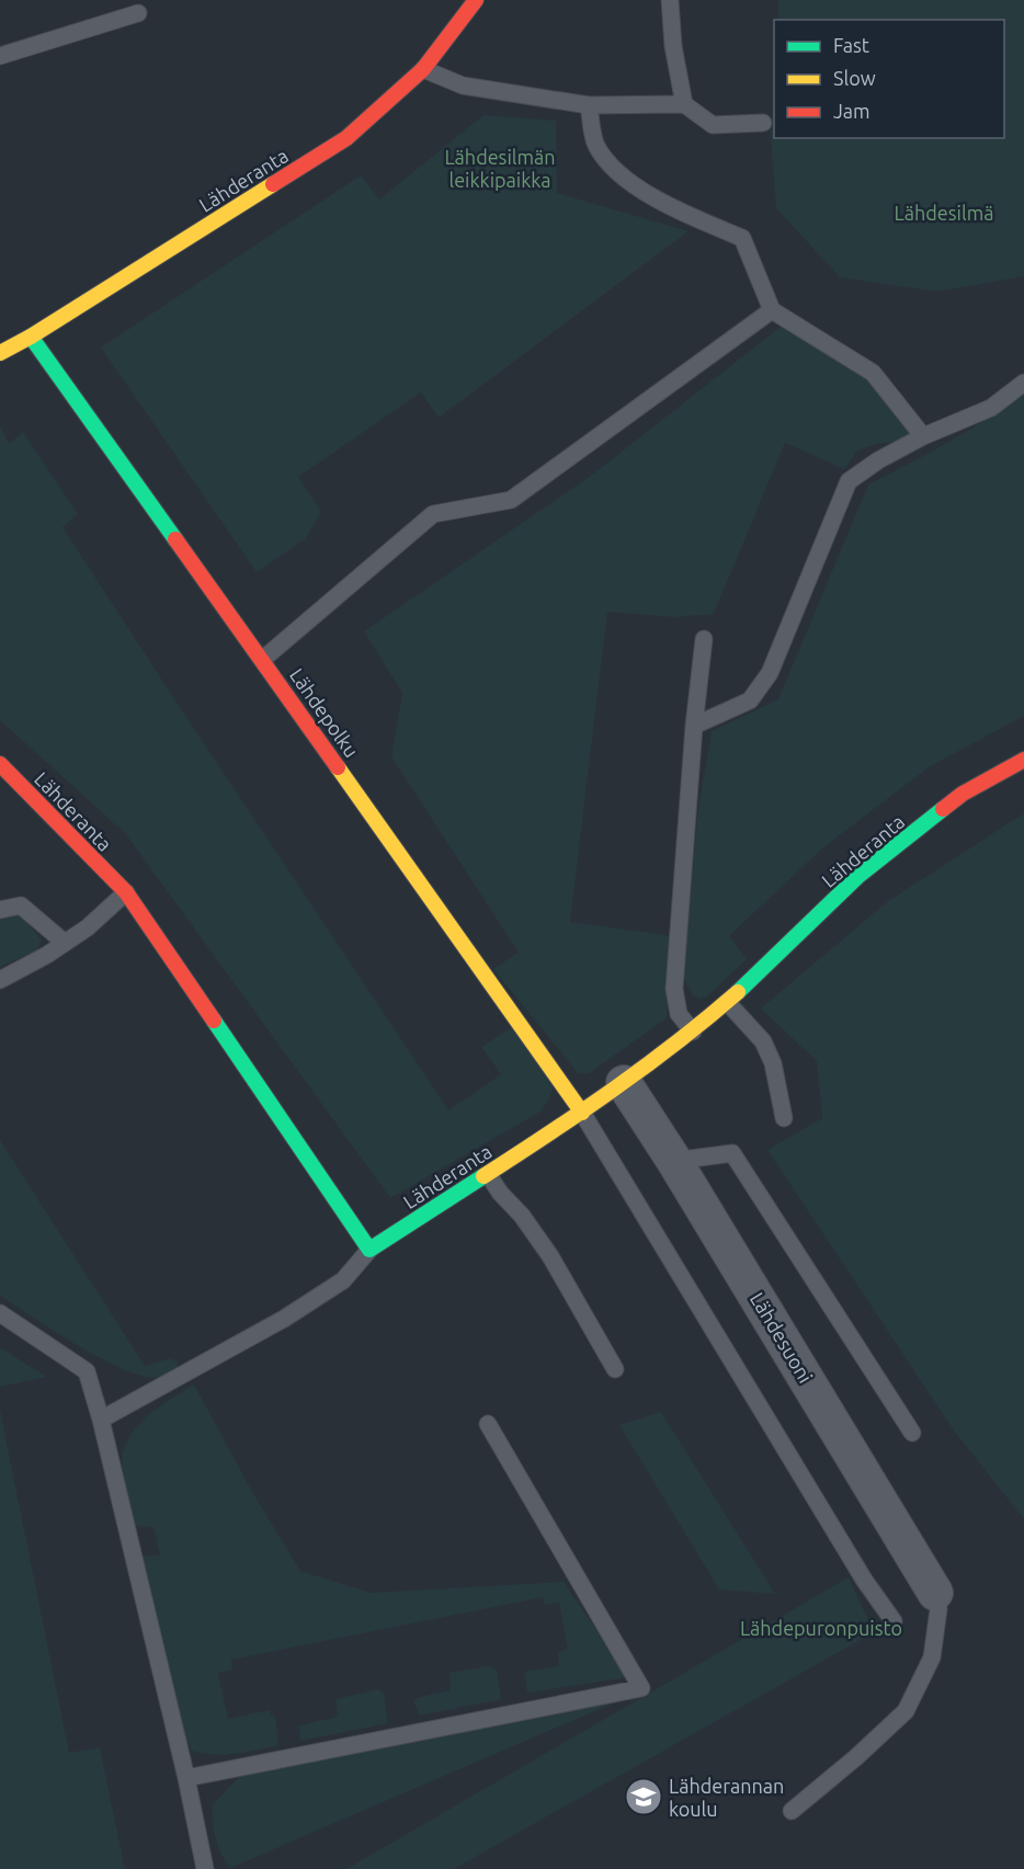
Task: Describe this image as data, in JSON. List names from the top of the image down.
{
  "streets": {
    "street": ["Lähderanta", "Lähdepolku", "Lähdesuoni"]
  },
  "crossings": [
    ["Lähderanta", "Lähdepolku"],
    ["Lähderanta", "Lähdesuoni"]
  ],
  "parks": ["Lähdesilmän leikkipaikka", "Lähdesilmä", "Lähdepuronpuisto"],
  "places": {
    "school or university": ["Lähderannan koulu"]
  },
  "legend": ["Fast", "Slow", "Jam"]
}
